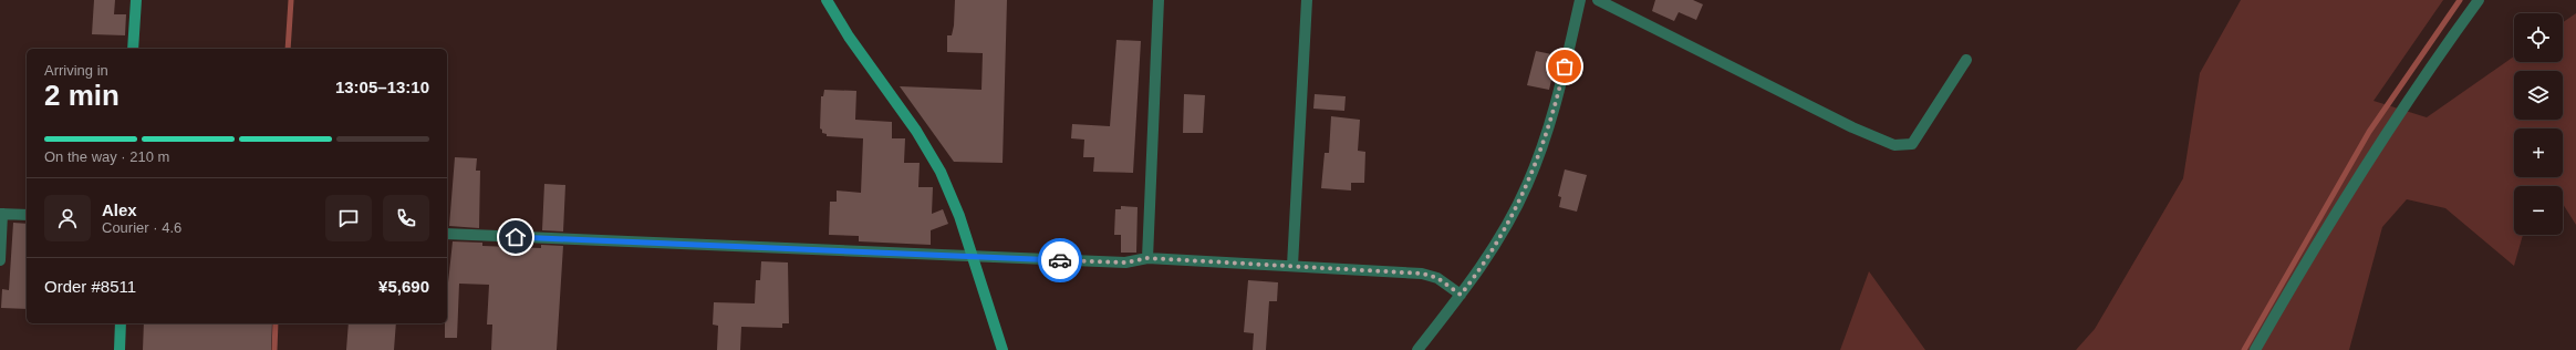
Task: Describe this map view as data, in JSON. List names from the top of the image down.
{
  "page": {
    "map_buttons": ["+", "−"],
    "heading": ["2 min", "Arriving in", "13:05–13:10"],
    "panel": [
      "Alex",
      "Courier · 4.6",
      "Order #8511",
      "¥5,690"
    ],
    "bar": "On the way · 210 m"
  }
}
